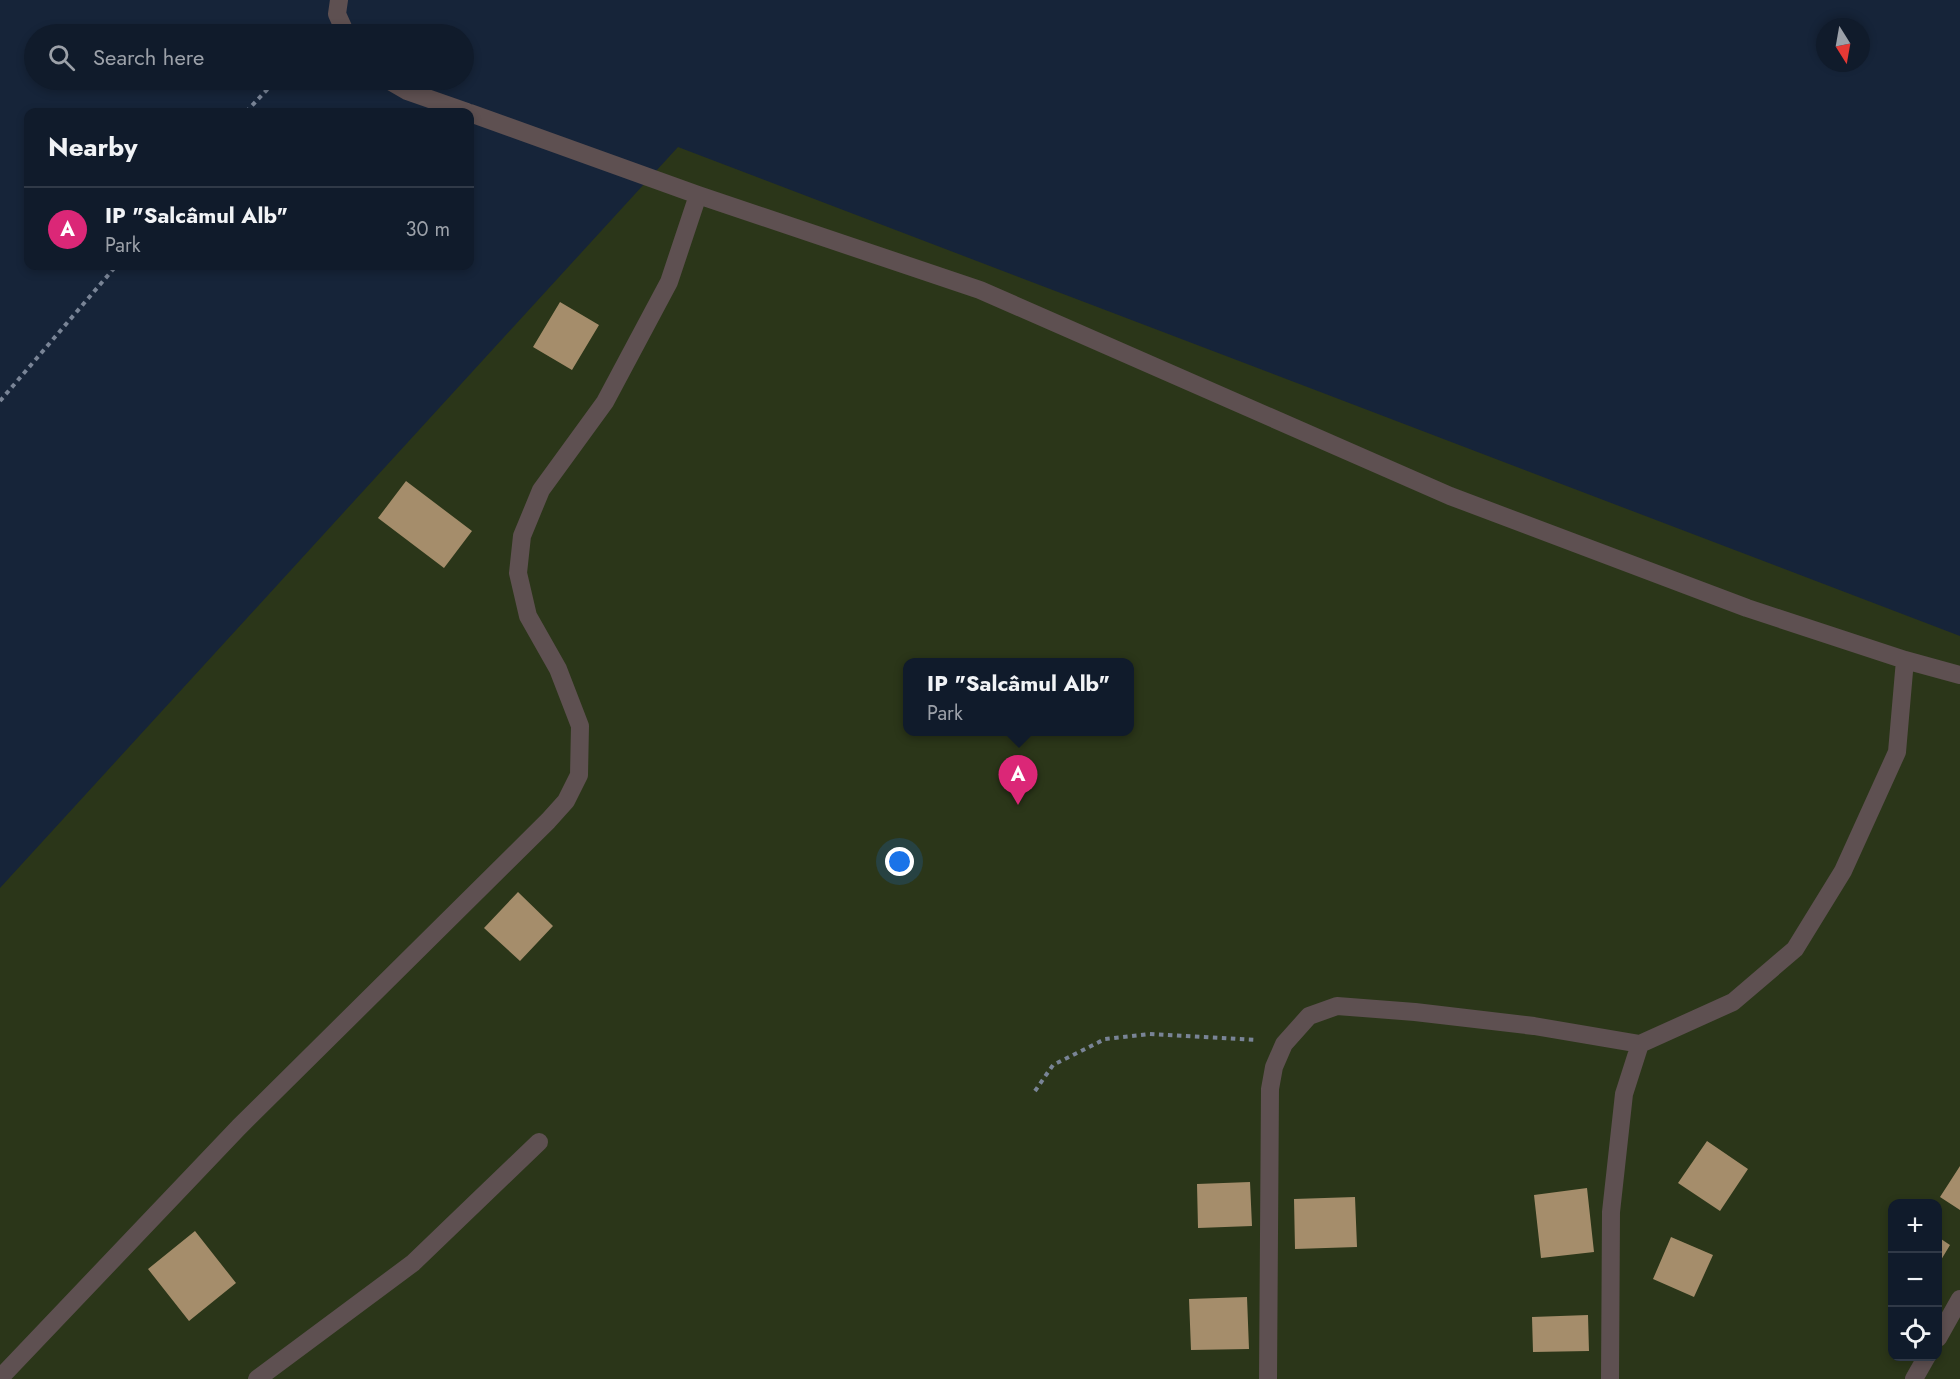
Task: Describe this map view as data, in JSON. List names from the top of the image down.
{
  "north": "bottom",
  "page": {
    "search": "Search here",
    "heading": "Nearby",
    "list": [
      {
        "mark": "A",
        "name": "IP \"Salcâmul Alb\"",
        "note": "Park",
        "value": "30 m"
      }
    ],
    "popup": ["IP \"Salcâmul Alb\"", "Park"],
    "pins": "A",
    "map_buttons": ["+", "−"]
  }
}
